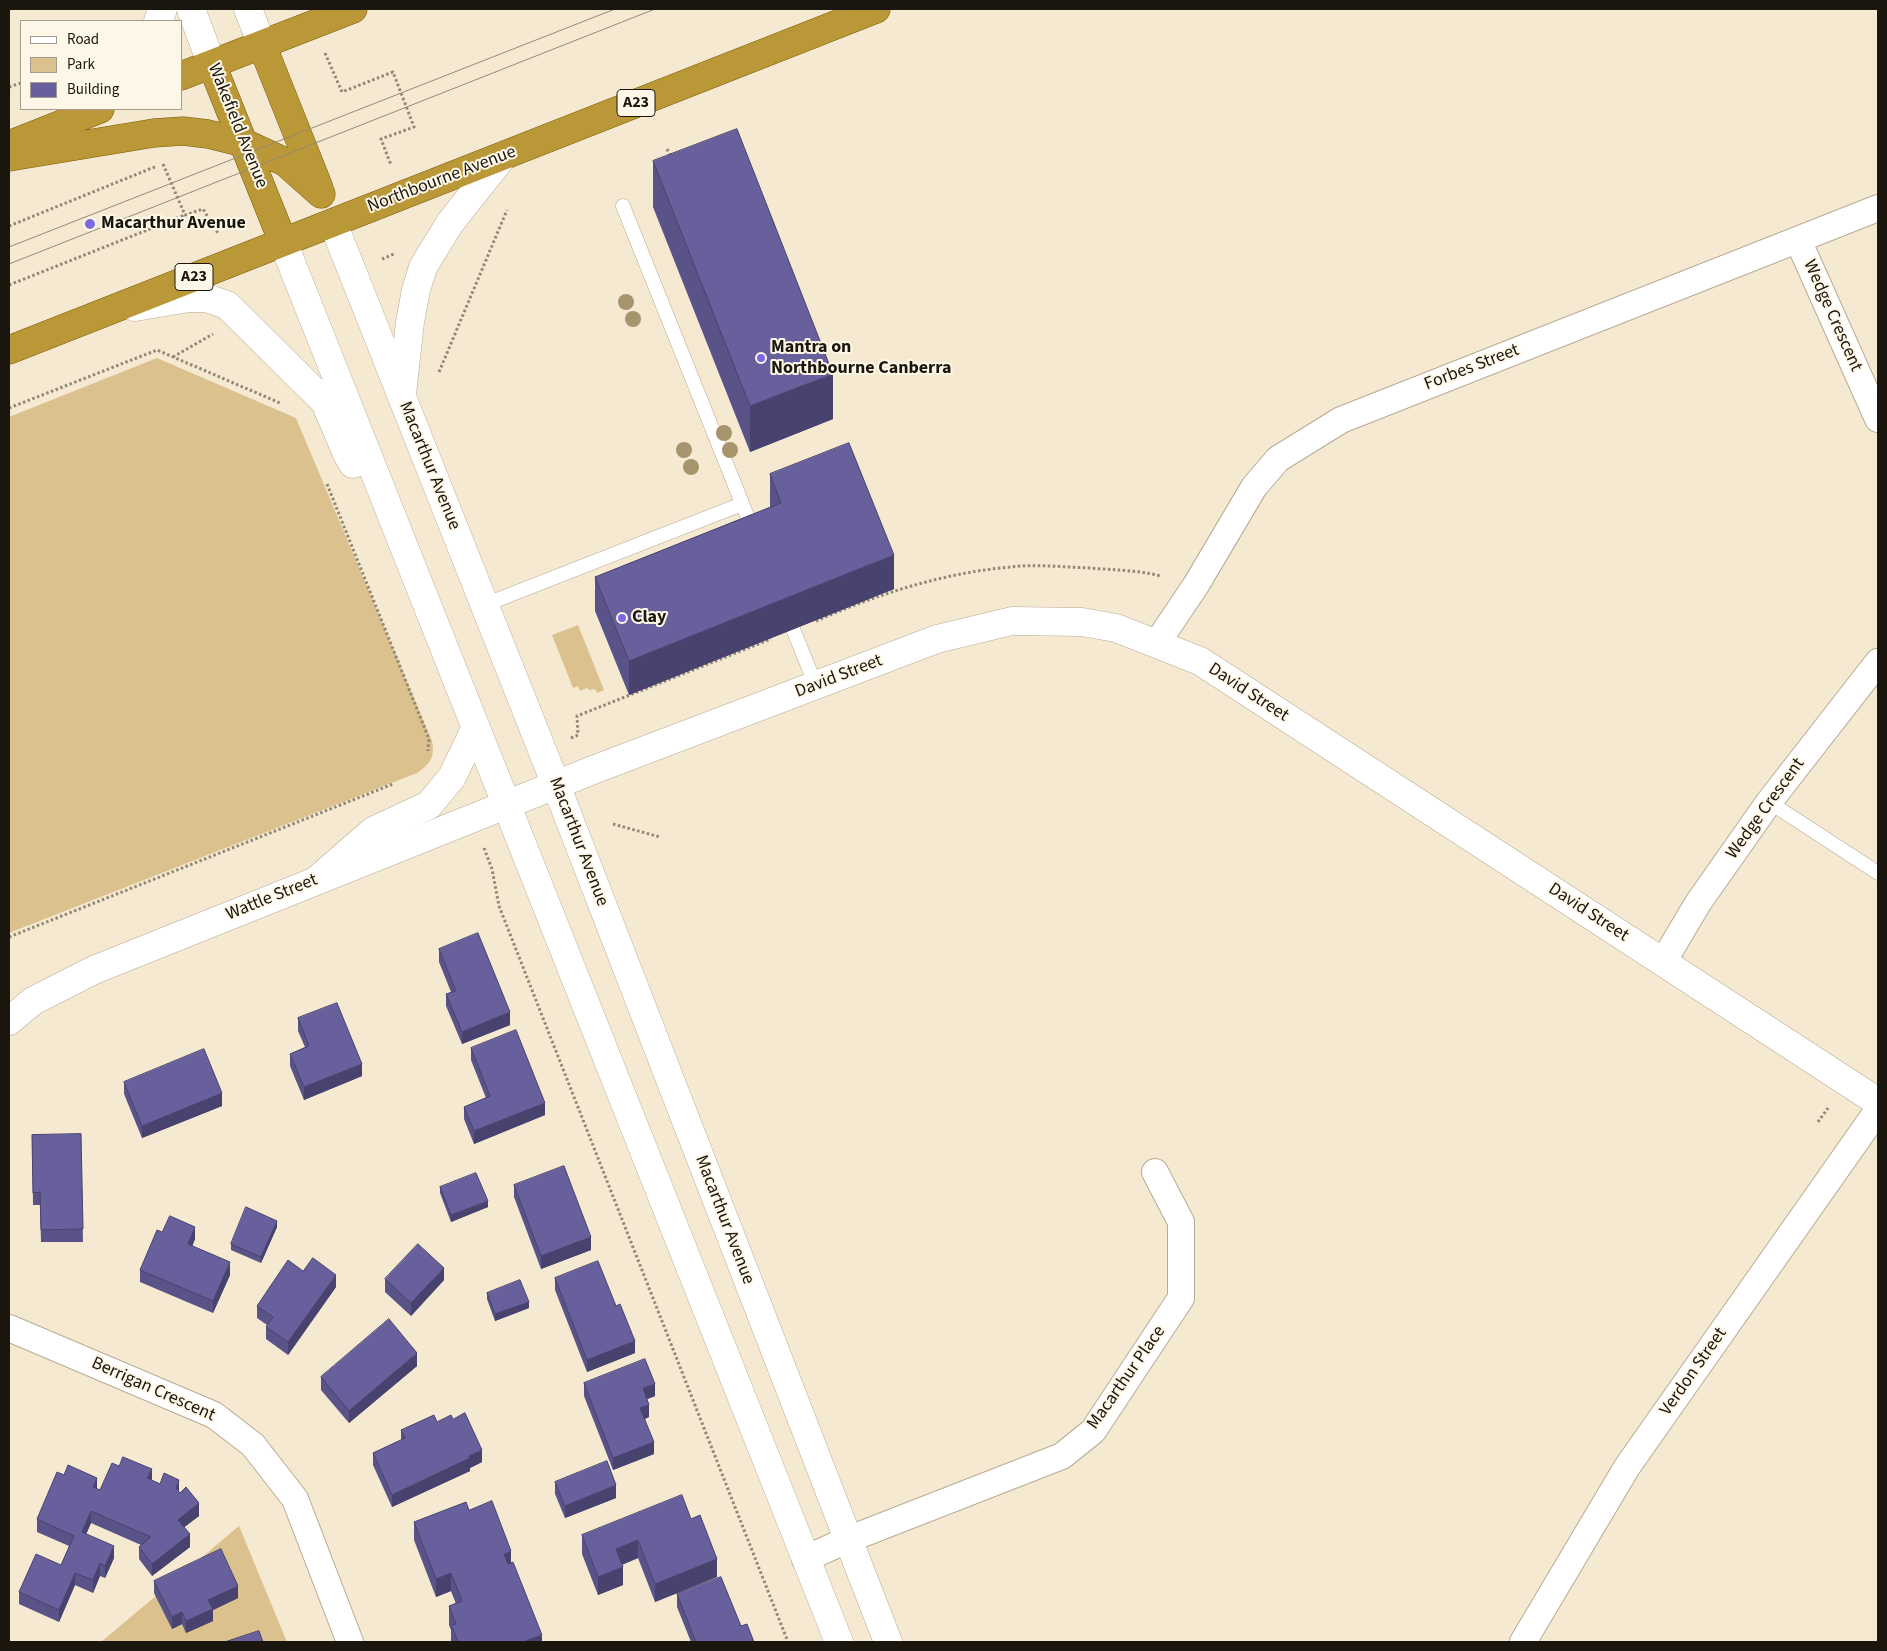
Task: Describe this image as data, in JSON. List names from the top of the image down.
{
  "streets": {
    "highway": [
      "A23",
      "Wakefield Avenue",
      "Northbourne Avenue",
      "Macarthur Avenue"
    ],
    "main road": ["David Street", "Wattle Street"],
    "street": [
      "Wedge Crescent",
      "Forbes Street",
      "Verdon Street",
      "Macarthur Place",
      "Berrigan Crescent"
    ]
  },
  "crossings": [
    ["Wakefield Avenue", "Northbourne Avenue"],
    ["Northbourne Avenue", "Macarthur Avenue"],
    ["Wedge Crescent", "Forbes Street"],
    ["Wedge Crescent", "David Street"],
    ["Forbes Street", "David Street"],
    ["Macarthur Avenue", "David Street"],
    ["Macarthur Avenue", "Wattle Street"],
    ["Macarthur Avenue", "Macarthur Place"],
    ["David Street", "Wattle Street"]
  ],
  "places": ["Macarthur Avenue", "Mantra on Northbourne Canberra", "Clay"],
  "legend": ["Road", "Park", "Building"]
}
